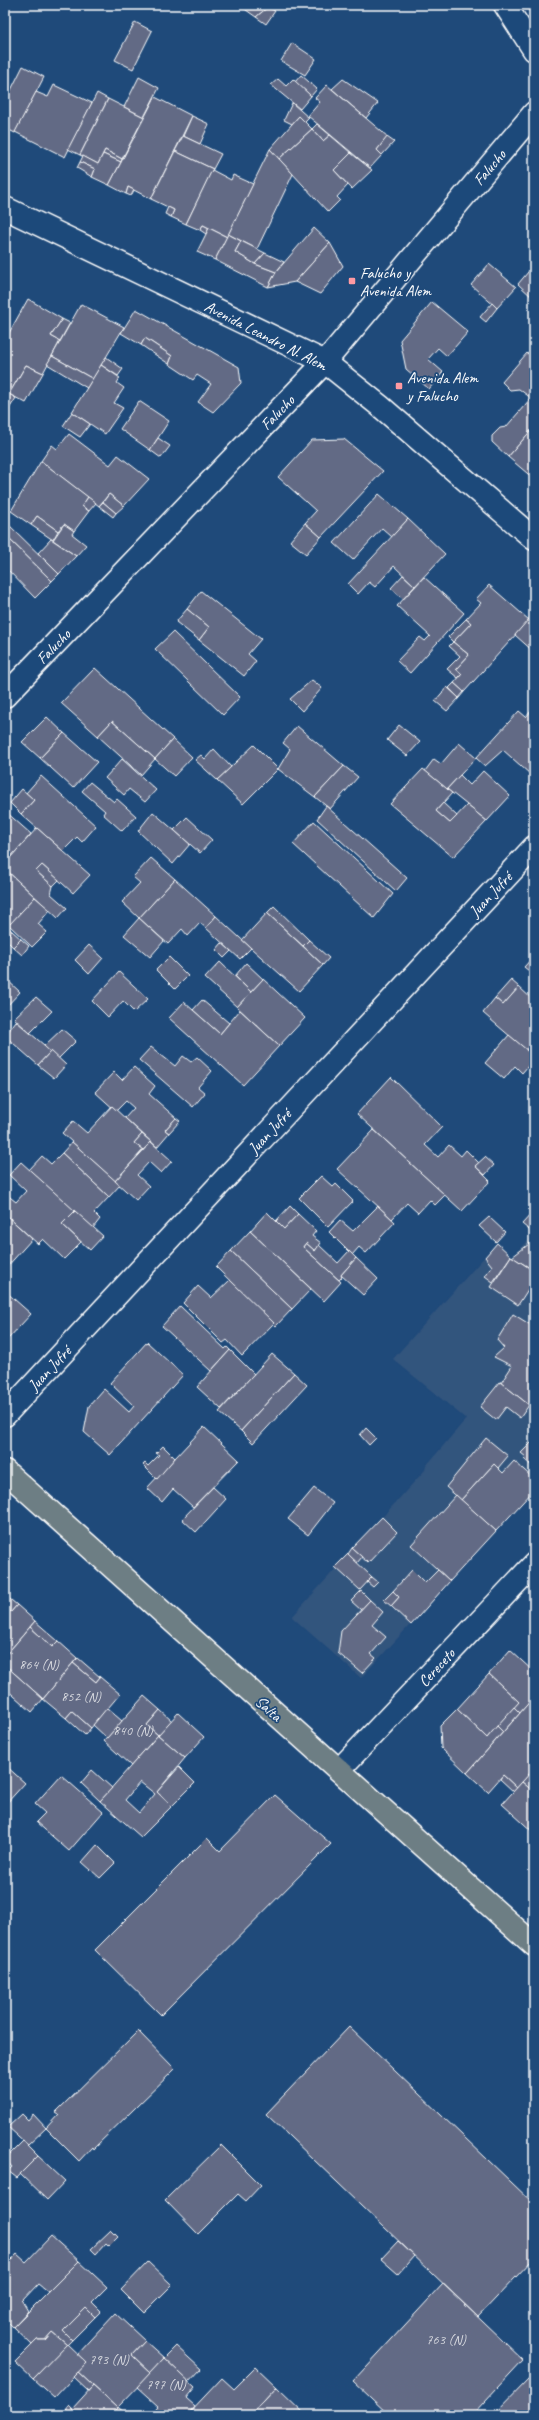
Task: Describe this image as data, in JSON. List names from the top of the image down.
{
  "streets": {
    "main road": ["Salta"],
    "street": [
      "Falucho",
      "Avenida Leandro N. Alem",
      "Juan Jufré",
      "Cereceto"
    ]
  },
  "crossings": [
    ["Falucho", "Avenida Leandro N. Alem"],
    ["Cereceto", "Salta"]
  ],
  "places": {
    "transit": ["Falucho y Avenida Alem", "Avenida Alem y Falucho"]
  },
  "house_numbers": [
    "864 (N)",
    "852 (N)",
    "840 (N)",
    "763 (N)",
    "793 (N)",
    "797 (N)"
  ]
}
